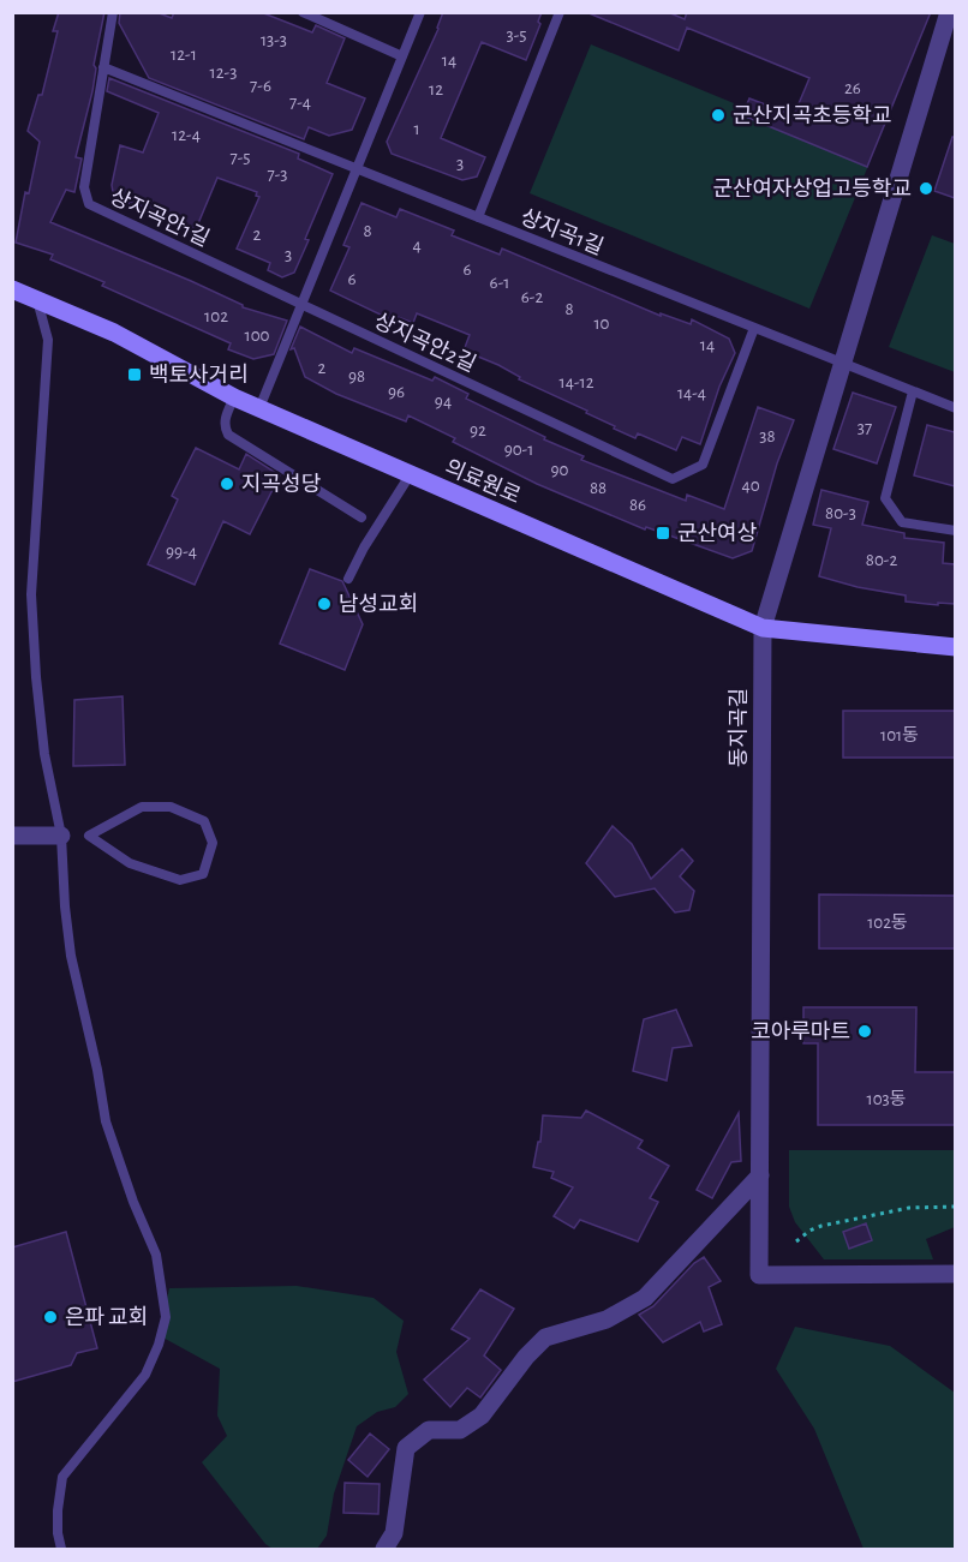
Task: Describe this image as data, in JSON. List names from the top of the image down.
{
  "streets": {
    "street": ["의료원로", "동지곡길"],
    "lane": ["상지곡안1길", "상지곡1길", "상지곡안2길"]
  },
  "crossings": [
    ["상지곡안1길", "상지곡안2길"],
    ["상지곡1길", "상지곡안2길"],
    ["상지곡1길", "동지곡길"],
    ["의료원로", "동지곡길"]
  ],
  "places": {
    "other": [
      "군산지곡초등학교",
      "군산여자상업고등학교",
      "지곡성당",
      "남성교회",
      "코아루마트",
      "은파 교회"
    ],
    "transit": ["백토사거리", "군산여상"]
  },
  "house_numbers": [
    "3-5",
    "13-3",
    "12-1",
    "14",
    "12-3",
    "7-6",
    "26",
    "12",
    "7-4",
    "1",
    "12-4",
    "7-5",
    "3",
    "7-3",
    "8",
    "2",
    "4",
    "3",
    "6",
    "6",
    "6-1",
    "6-2",
    "8",
    "102",
    "10",
    "100",
    "14",
    "2",
    "98",
    "14-12",
    "96",
    "14-4",
    "94",
    "37",
    "92",
    "38",
    "90-1",
    "90",
    "40",
    "88",
    "86",
    "80-3",
    "99-4",
    "80-2",
    "101동",
    "102동",
    "103동"
  ]
}
